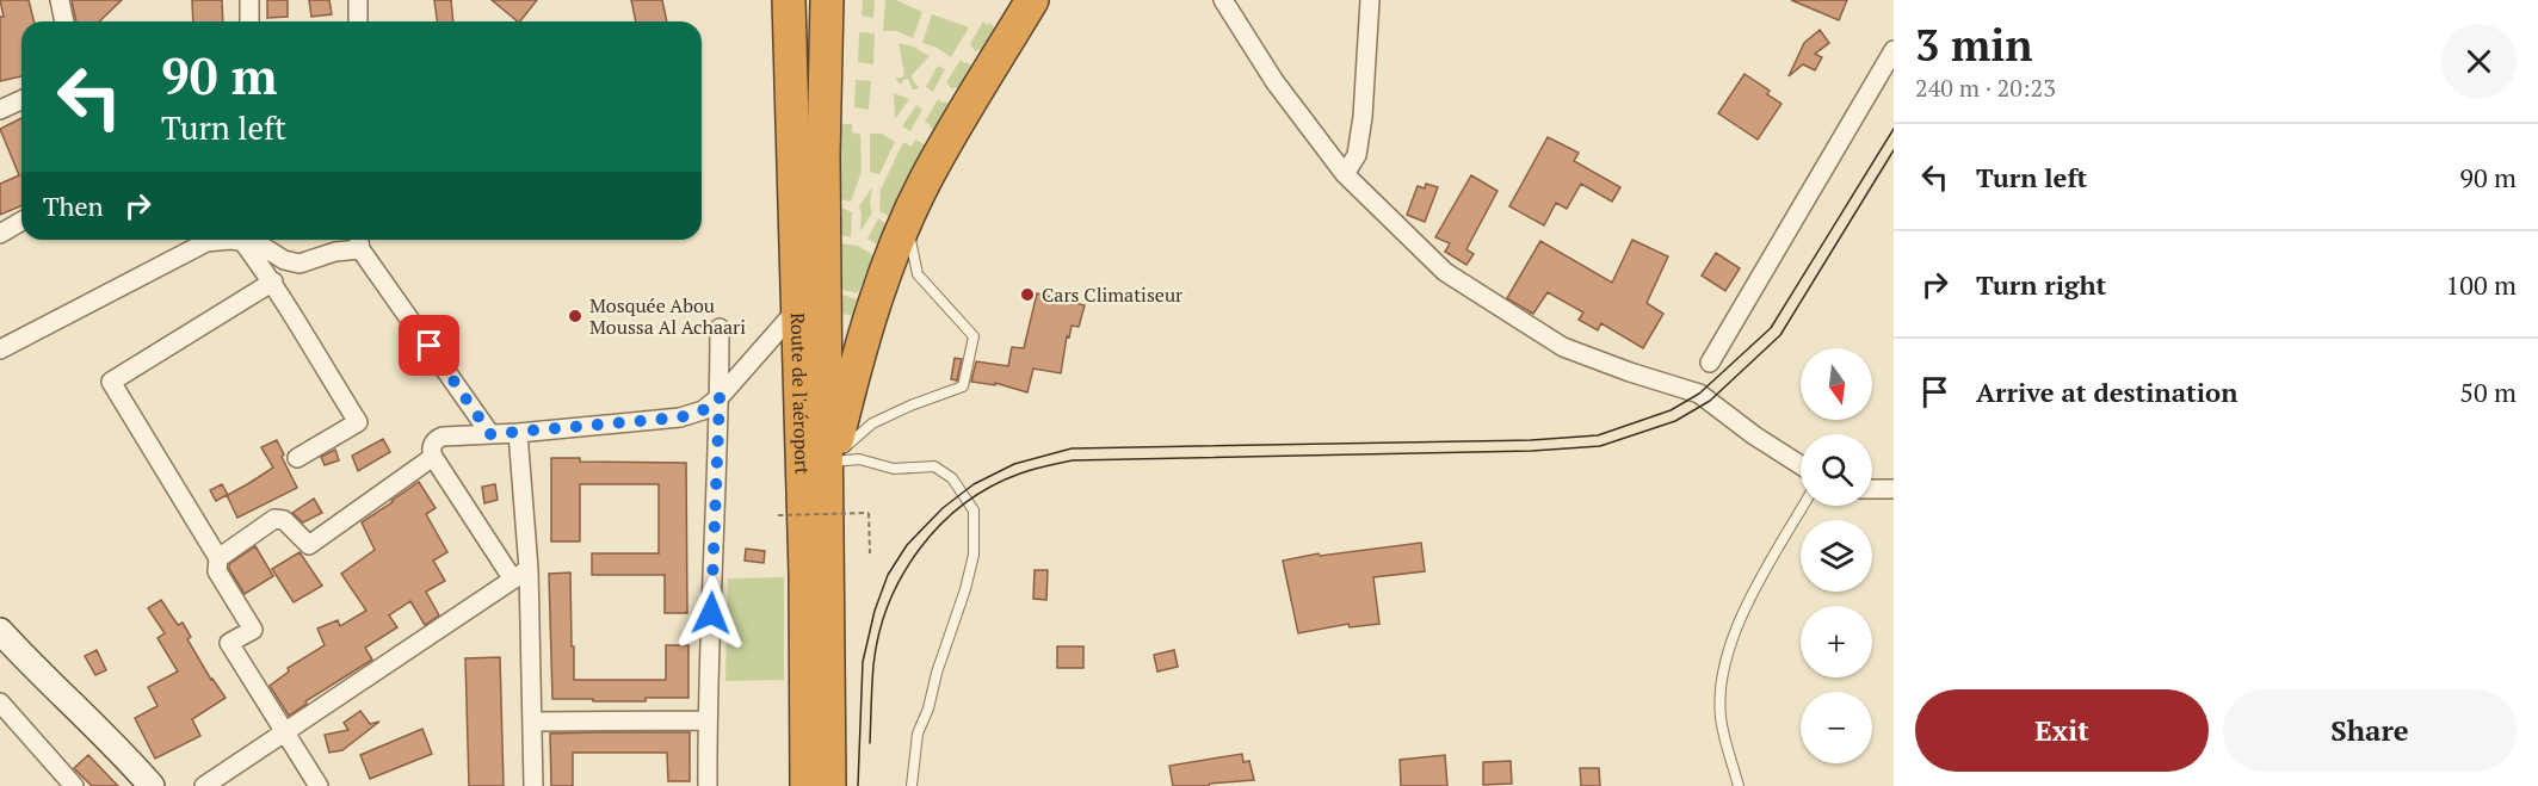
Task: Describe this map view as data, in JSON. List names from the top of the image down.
{
  "streets": {
    "highway": ["Route de l'aéroport"]
  },
  "places": ["Cars Climatiseur", "Mosquée Abou Moussa Al Achaari"],
  "north": "bottom",
  "page": {
    "heading": ["3 min", "240 m · 20:23"],
    "turn": ["90 m", "Turn left"],
    "list": [
      {
        "name": "Turn left",
        "value": "90 m"
      },
      {
        "name": "Turn right",
        "value": "100 m"
      },
      {
        "name": "Arrive at destination",
        "value": "50 m"
      }
    ],
    "then": "Then",
    "map_buttons": ["+", "−"],
    "buttons": ["Exit", "Share"]
  }
}
